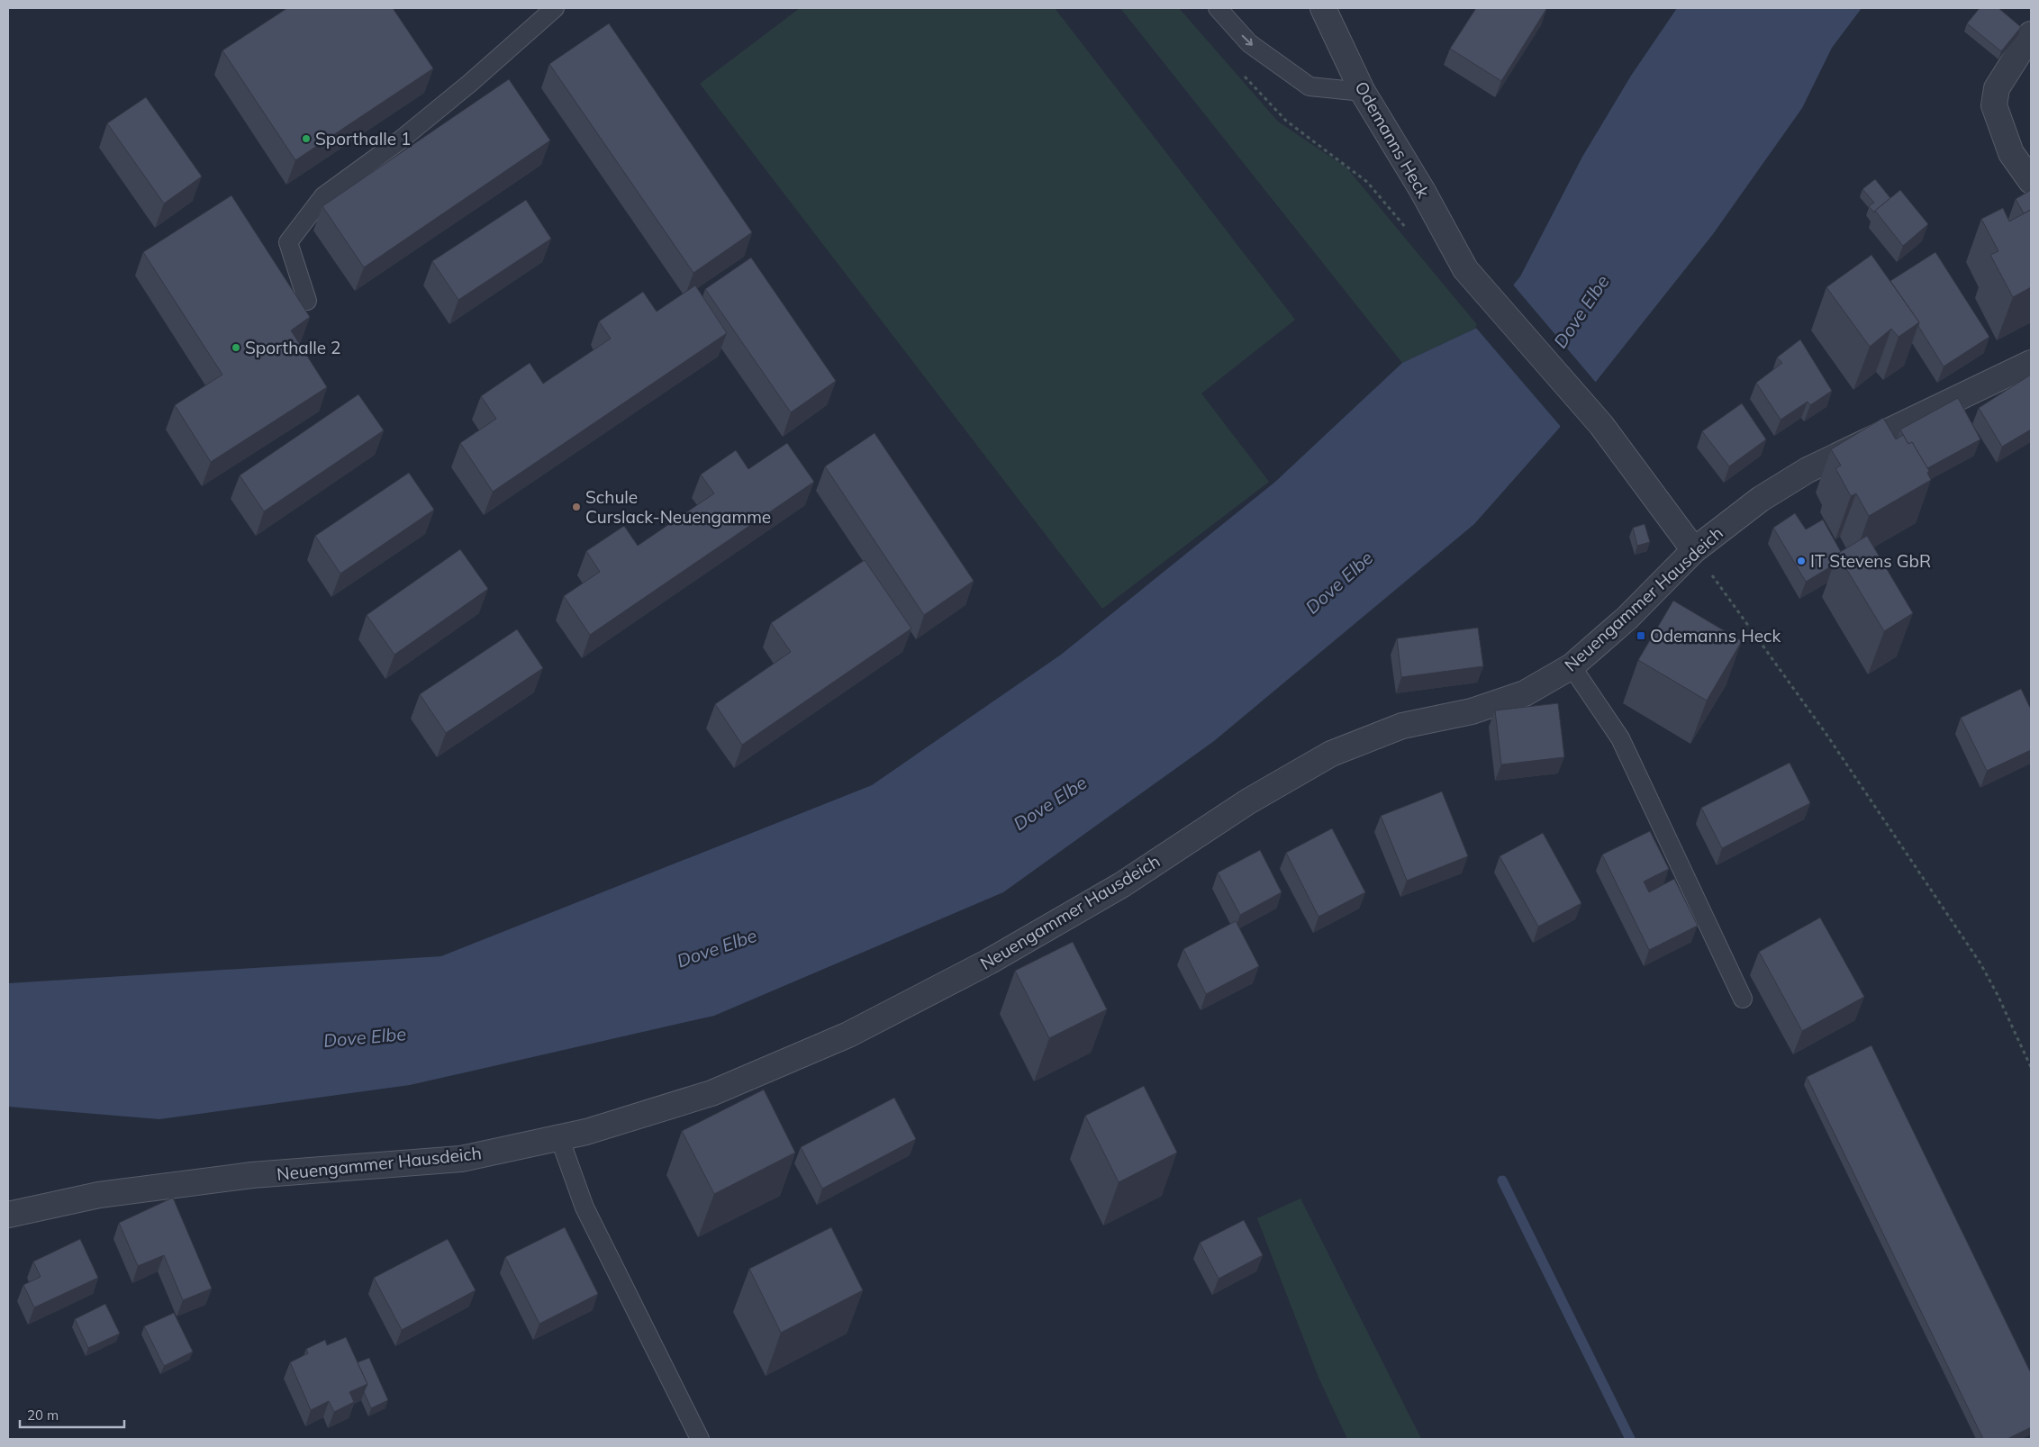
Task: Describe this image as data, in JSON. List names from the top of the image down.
{
  "streets": {
    "street": ["Odemanns Heck", "Neuengammer Hausdeich"]
  },
  "crossings": [
    ["Odemanns Heck", "Neuengammer Hausdeich"]
  ],
  "water": ["Dove Elbe"],
  "places": {
    "other": [
      "Sporthalle 1",
      "Sporthalle 2",
      "Schule Curslack-Neuengamme",
      "IT Stevens GbR"
    ],
    "transit": ["Odemanns Heck"]
  },
  "scale_bar": "20 m"
}
